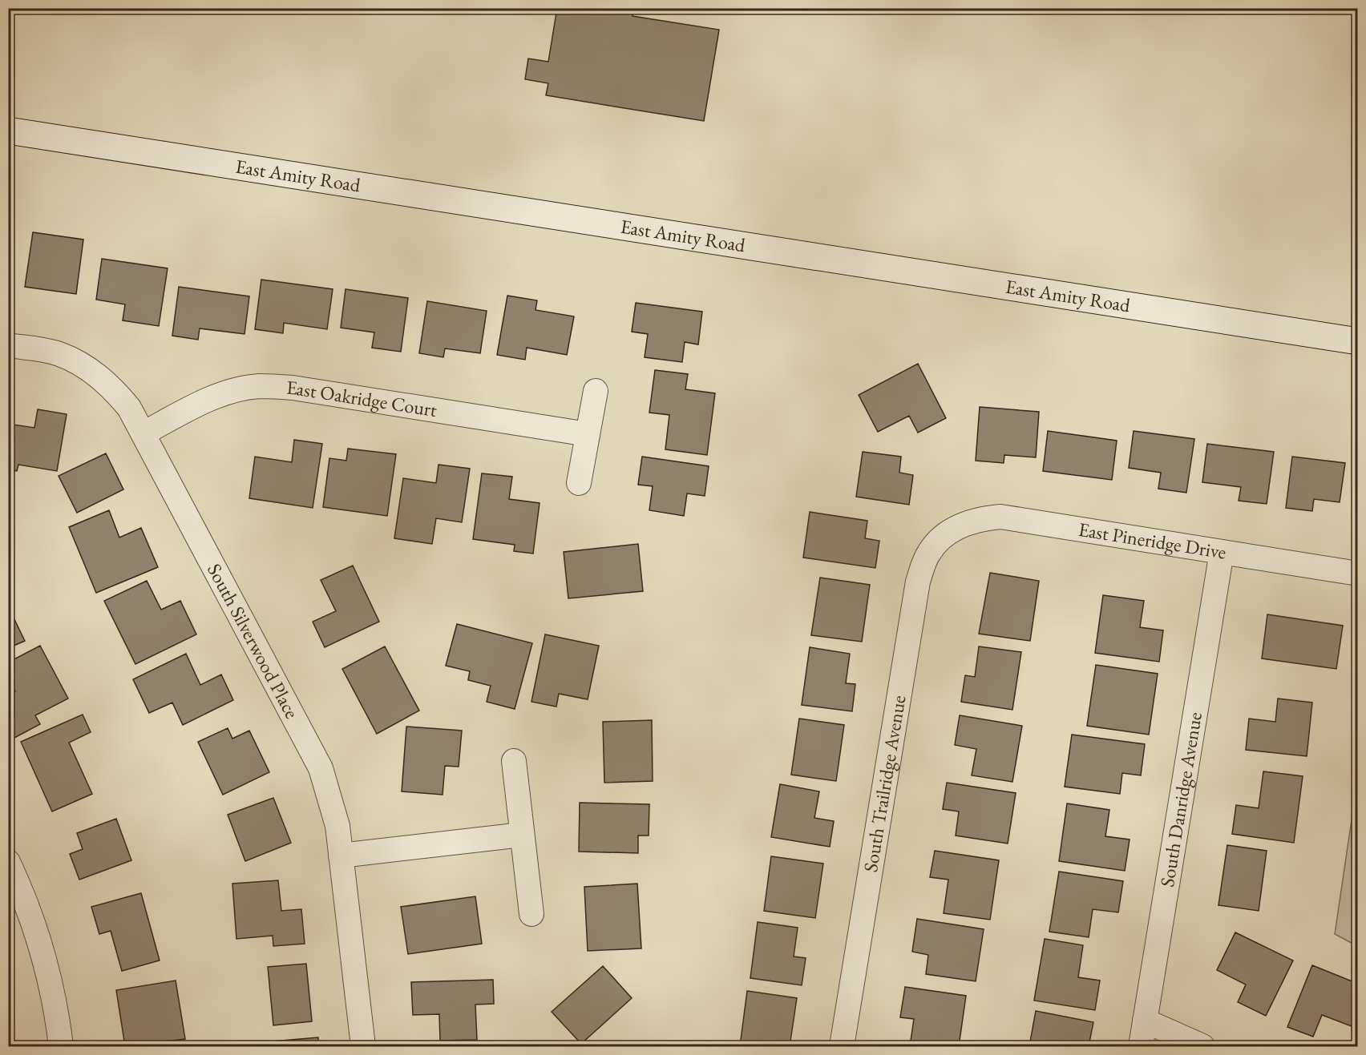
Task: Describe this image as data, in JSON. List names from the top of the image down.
{
  "streets": {
    "street": [
      "East Amity Road",
      "East Oakridge Court",
      "East Pineridge Drive",
      "South Silverwood Place",
      "South Trailridge Avenue",
      "South Danridge Avenue"
    ]
  },
  "crossings": [
    ["East Oakridge Court", "South Silverwood Place"],
    ["East Pineridge Drive", "South Trailridge Avenue"],
    ["East Pineridge Drive", "South Danridge Avenue"]
  ]
}
